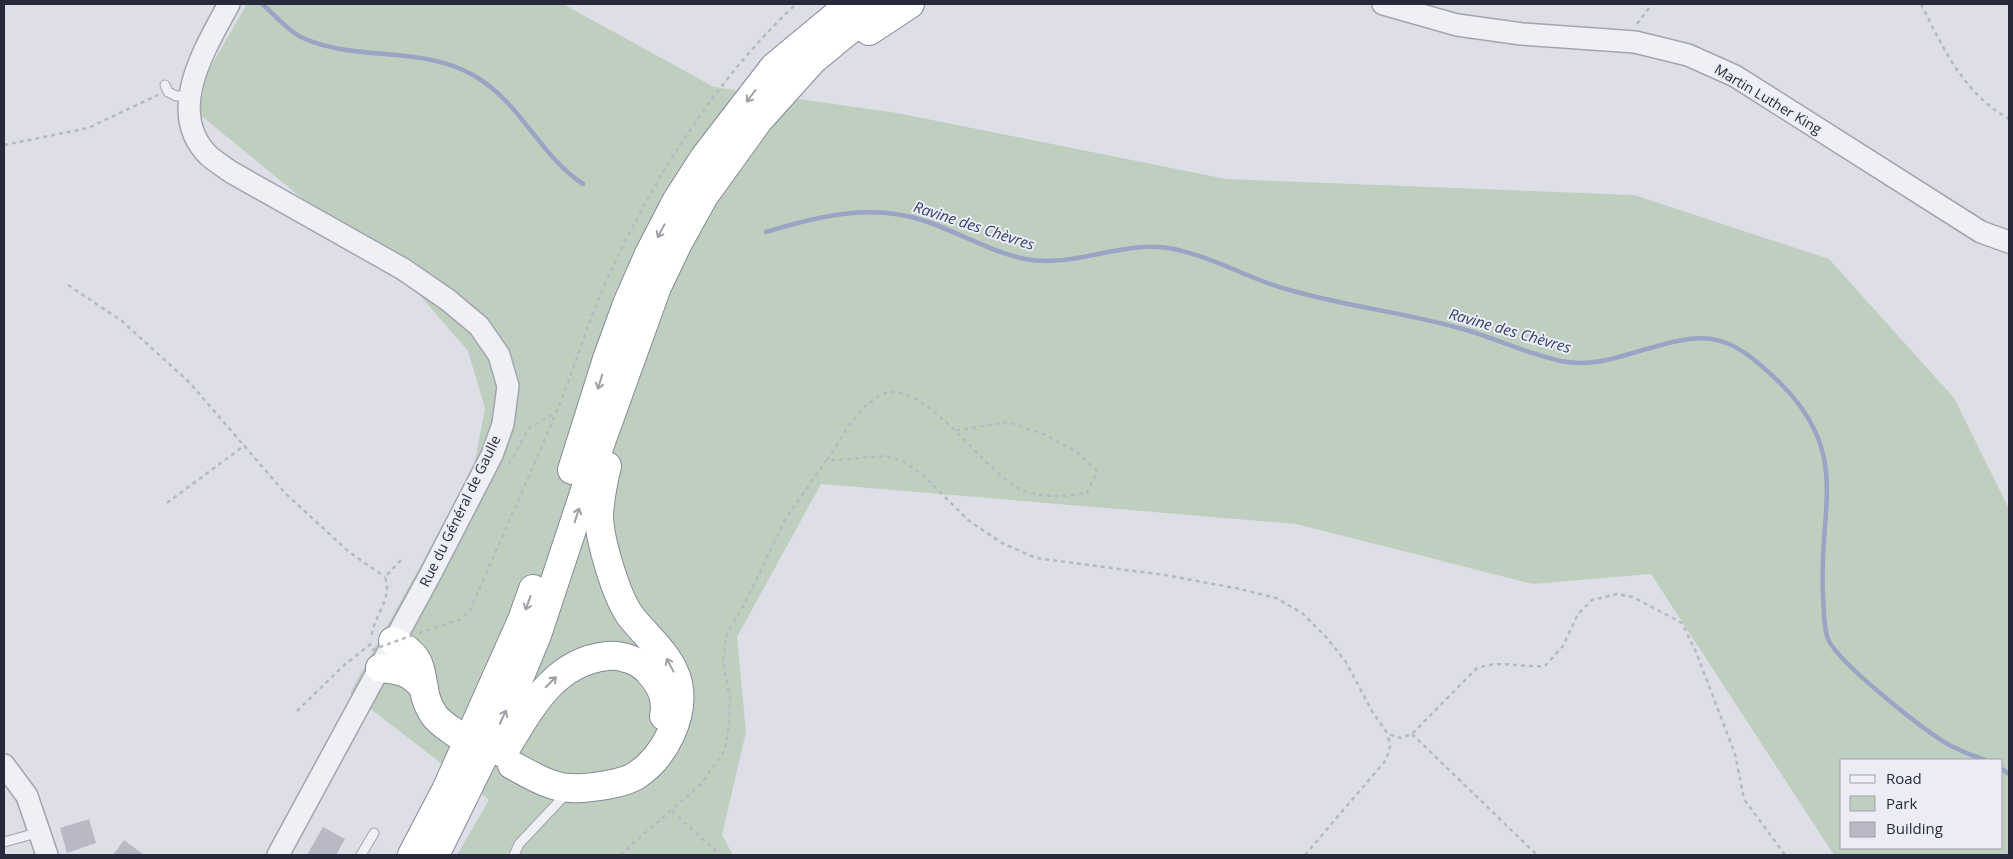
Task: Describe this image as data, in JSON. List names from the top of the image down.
{
  "streets": {
    "street": ["Martin Luther King", "Rue du Général de Gaulle"]
  },
  "water": ["Ravine des Chèvres"],
  "legend": ["Road", "Park", "Building"]
}
